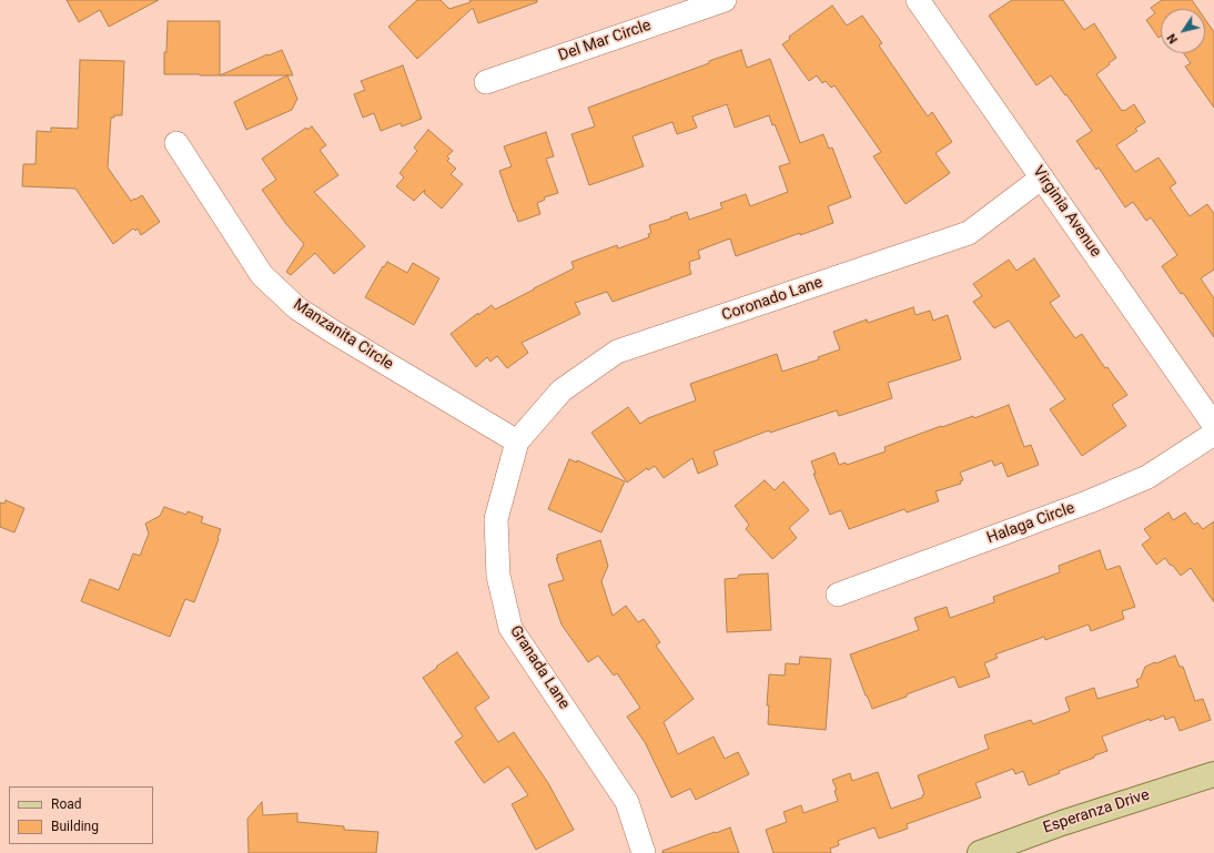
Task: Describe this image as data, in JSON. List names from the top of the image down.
{
  "streets": {
    "main road": ["Esperanza Drive"],
    "street": [
      "Del Mar Circle",
      "Virginia Avenue",
      "Coronado Lane",
      "Manzanita Circle",
      "Halaga Circle",
      "Granada Lane"
    ]
  },
  "crossings": [
    ["Virginia Avenue", "Coronado Lane"],
    ["Coronado Lane", "Manzanita Circle"],
    ["Coronado Lane", "Granada Lane"],
    ["Manzanita Circle", "Granada Lane"]
  ],
  "legend": ["Road", "Building"],
  "north": "bottom left"
}
